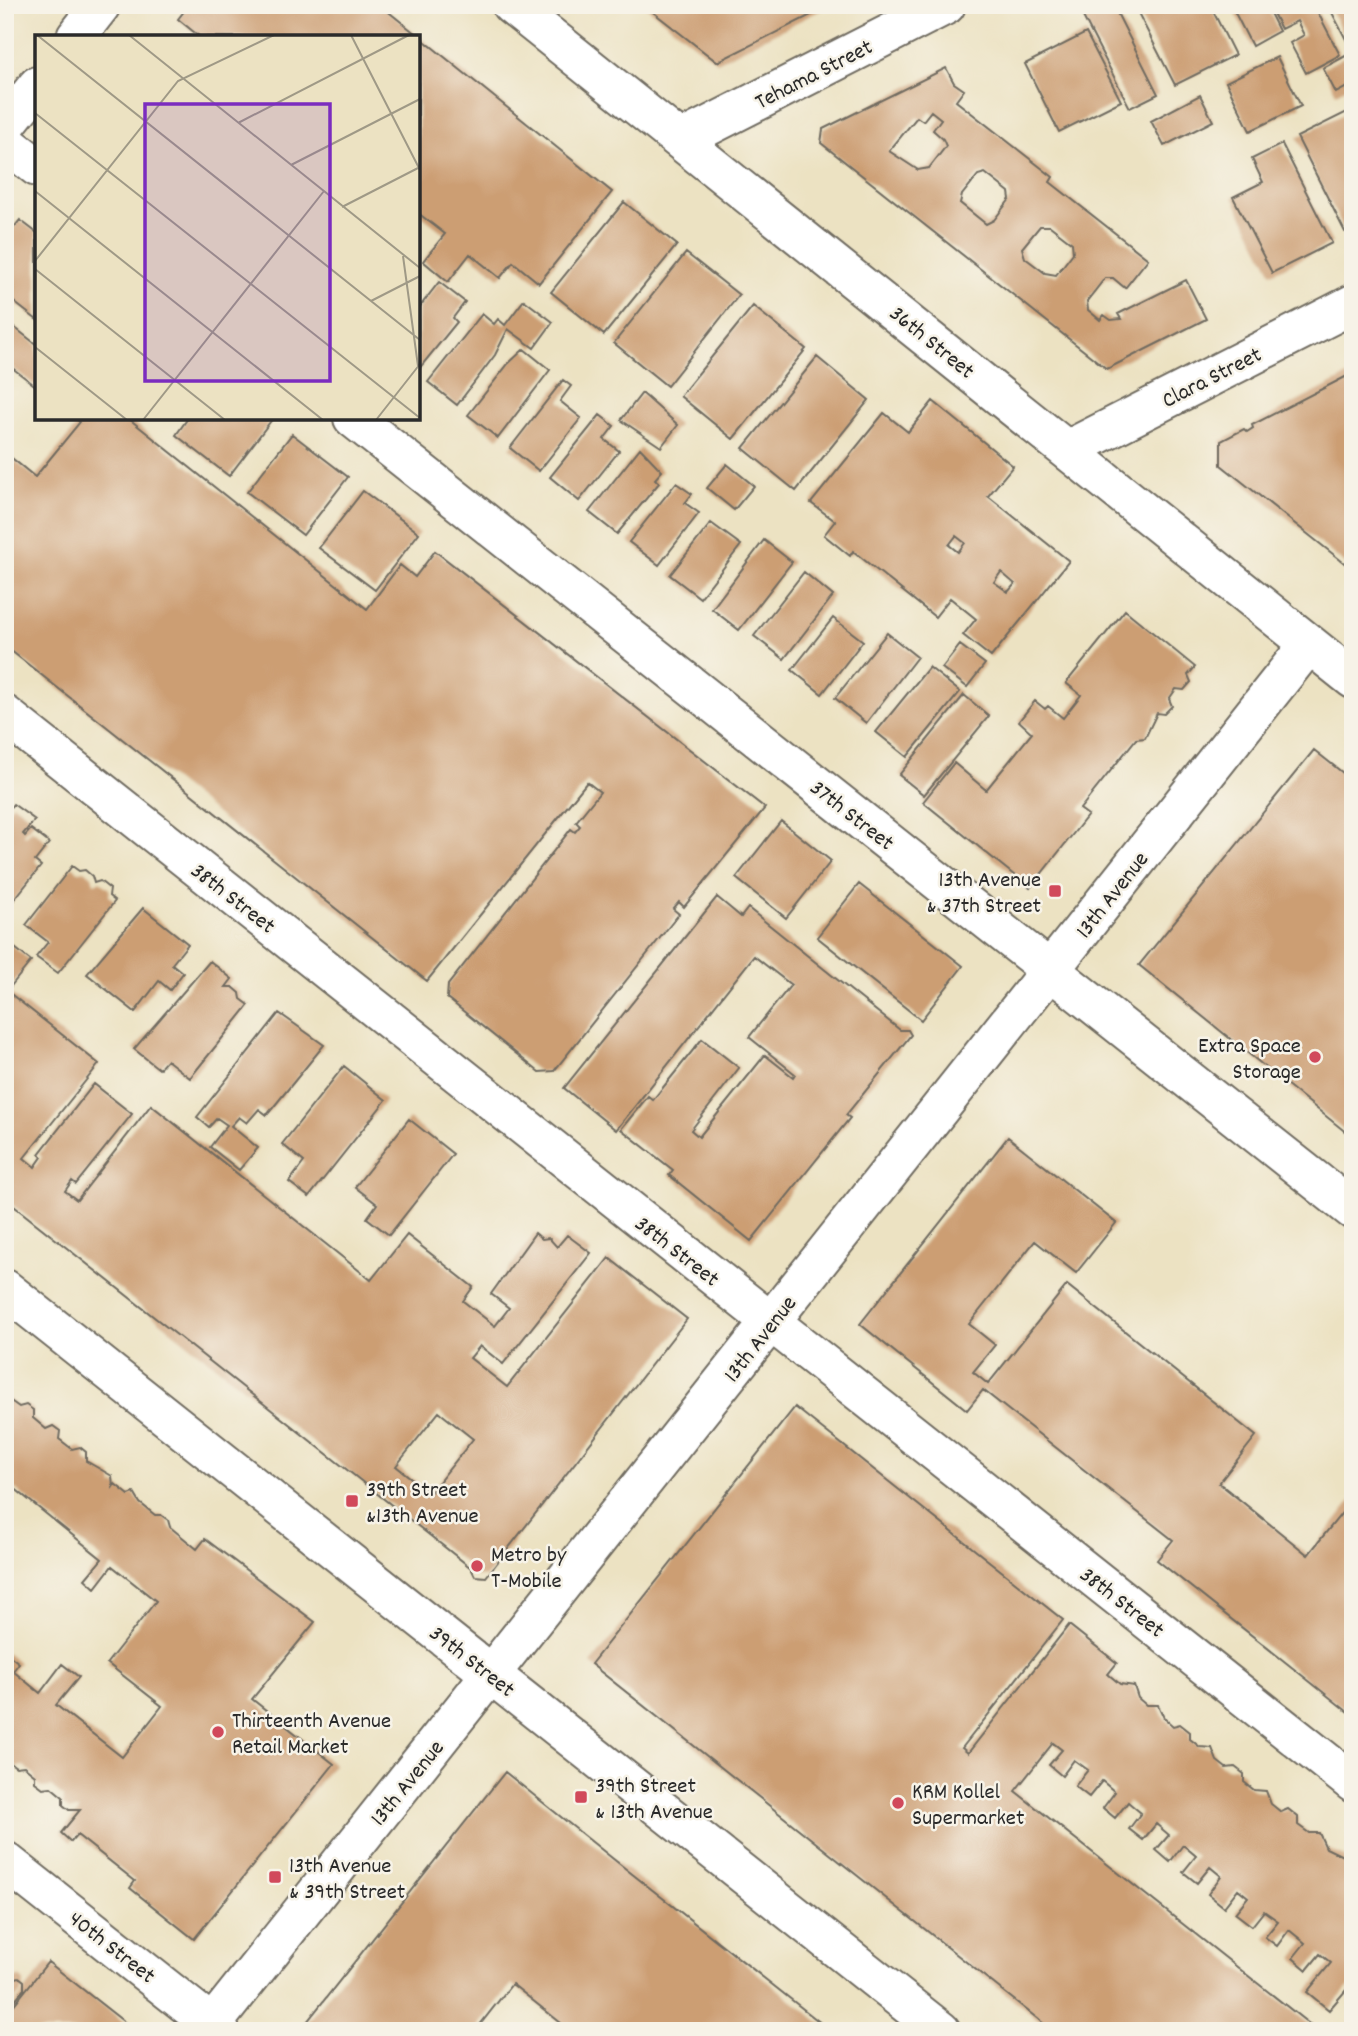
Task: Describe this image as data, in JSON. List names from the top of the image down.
{
  "streets": {
    "street": [
      "Tehama Street",
      "36th Street",
      "Clara Street",
      "37th Street",
      "13th Avenue",
      "38th Street",
      "39th Street",
      "40th Street"
    ]
  },
  "crossings": [
    ["Tehama Street", "36th Street"],
    ["36th Street", "Clara Street"],
    ["36th Street", "13th Avenue"],
    ["37th Street", "13th Avenue"],
    ["13th Avenue", "38th Street"],
    ["13th Avenue", "39th Street"],
    ["13th Avenue", "40th Street"]
  ],
  "places": {
    "transit": [
      "13th Avenue & 37th Street",
      "39th Street &13th Avenue",
      "39th Street & 13th Avenue",
      "13th Avenue & 39th Street"
    ],
    "other": [
      "Extra Space Storage",
      "Metro by T-Mobile",
      "Thirteenth Avenue Retail Market",
      "KRM Kollel Supermarket"
    ]
  }
}
